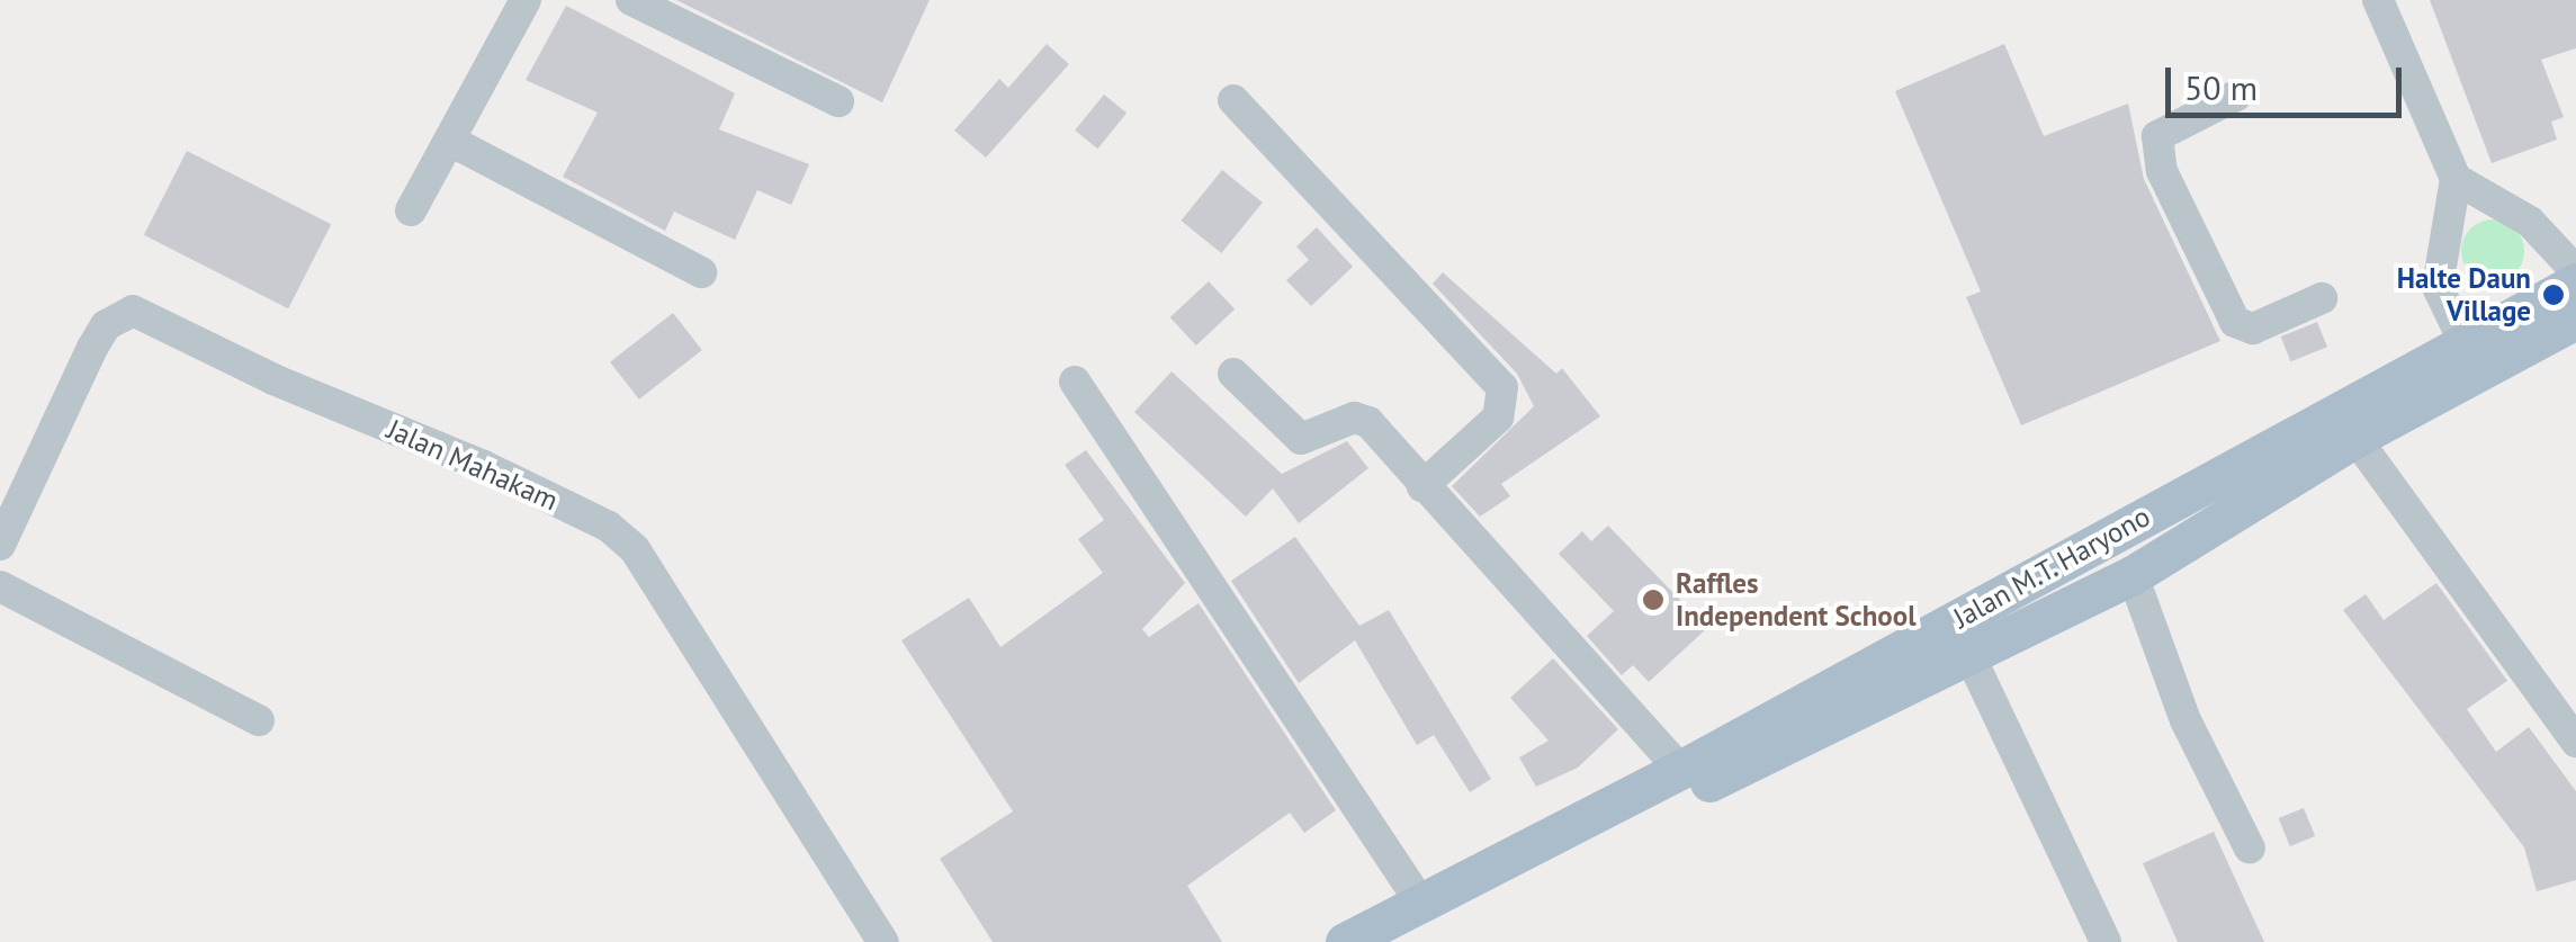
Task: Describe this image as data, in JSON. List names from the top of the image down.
{
  "streets": {
    "main road": ["Jalan M.T. Haryono"],
    "street": ["Jalan Mahakam"]
  },
  "places": ["Halte Daun Village", "Raffles Independent School"],
  "scale_bar": "50 m"
}
